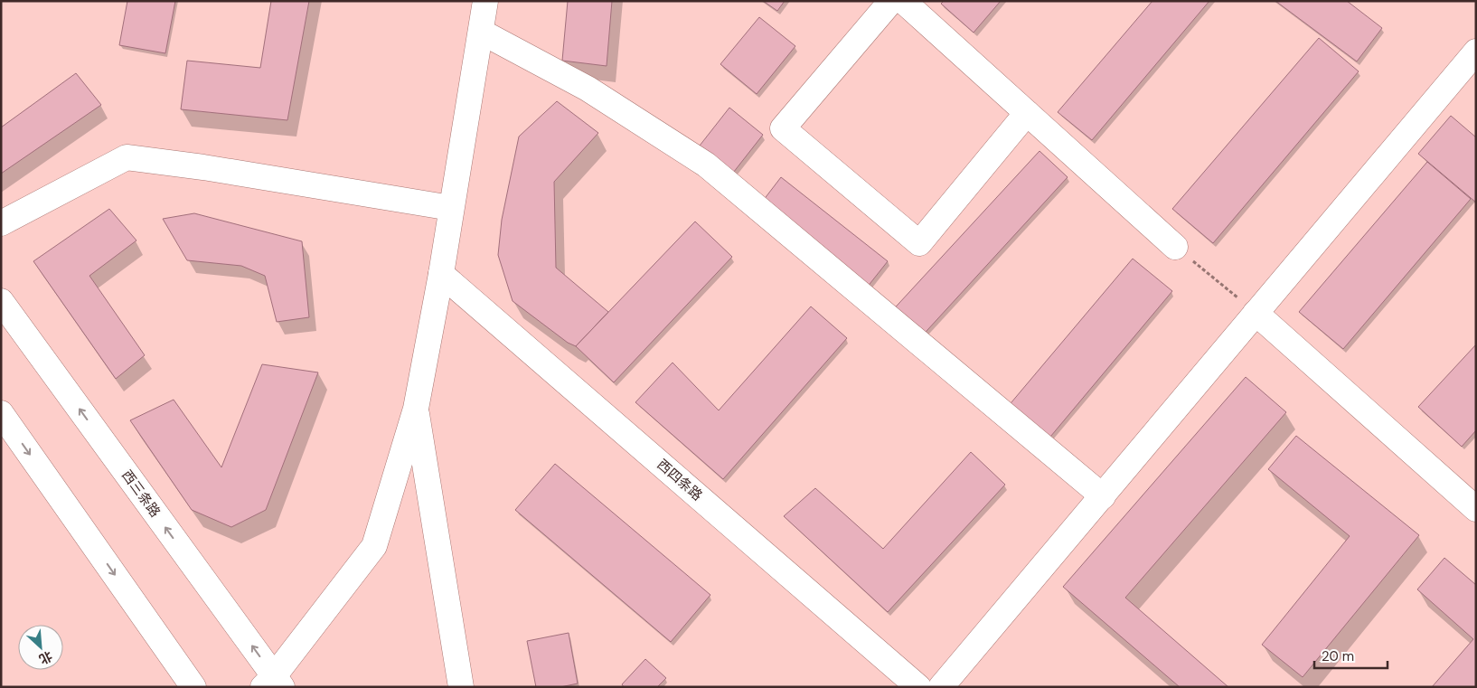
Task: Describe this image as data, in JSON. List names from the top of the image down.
{
  "streets": {
    "street": ["西四条路", "西三条路"]
  },
  "scale_bar": "20 m",
  "north": "bottom right"
}
